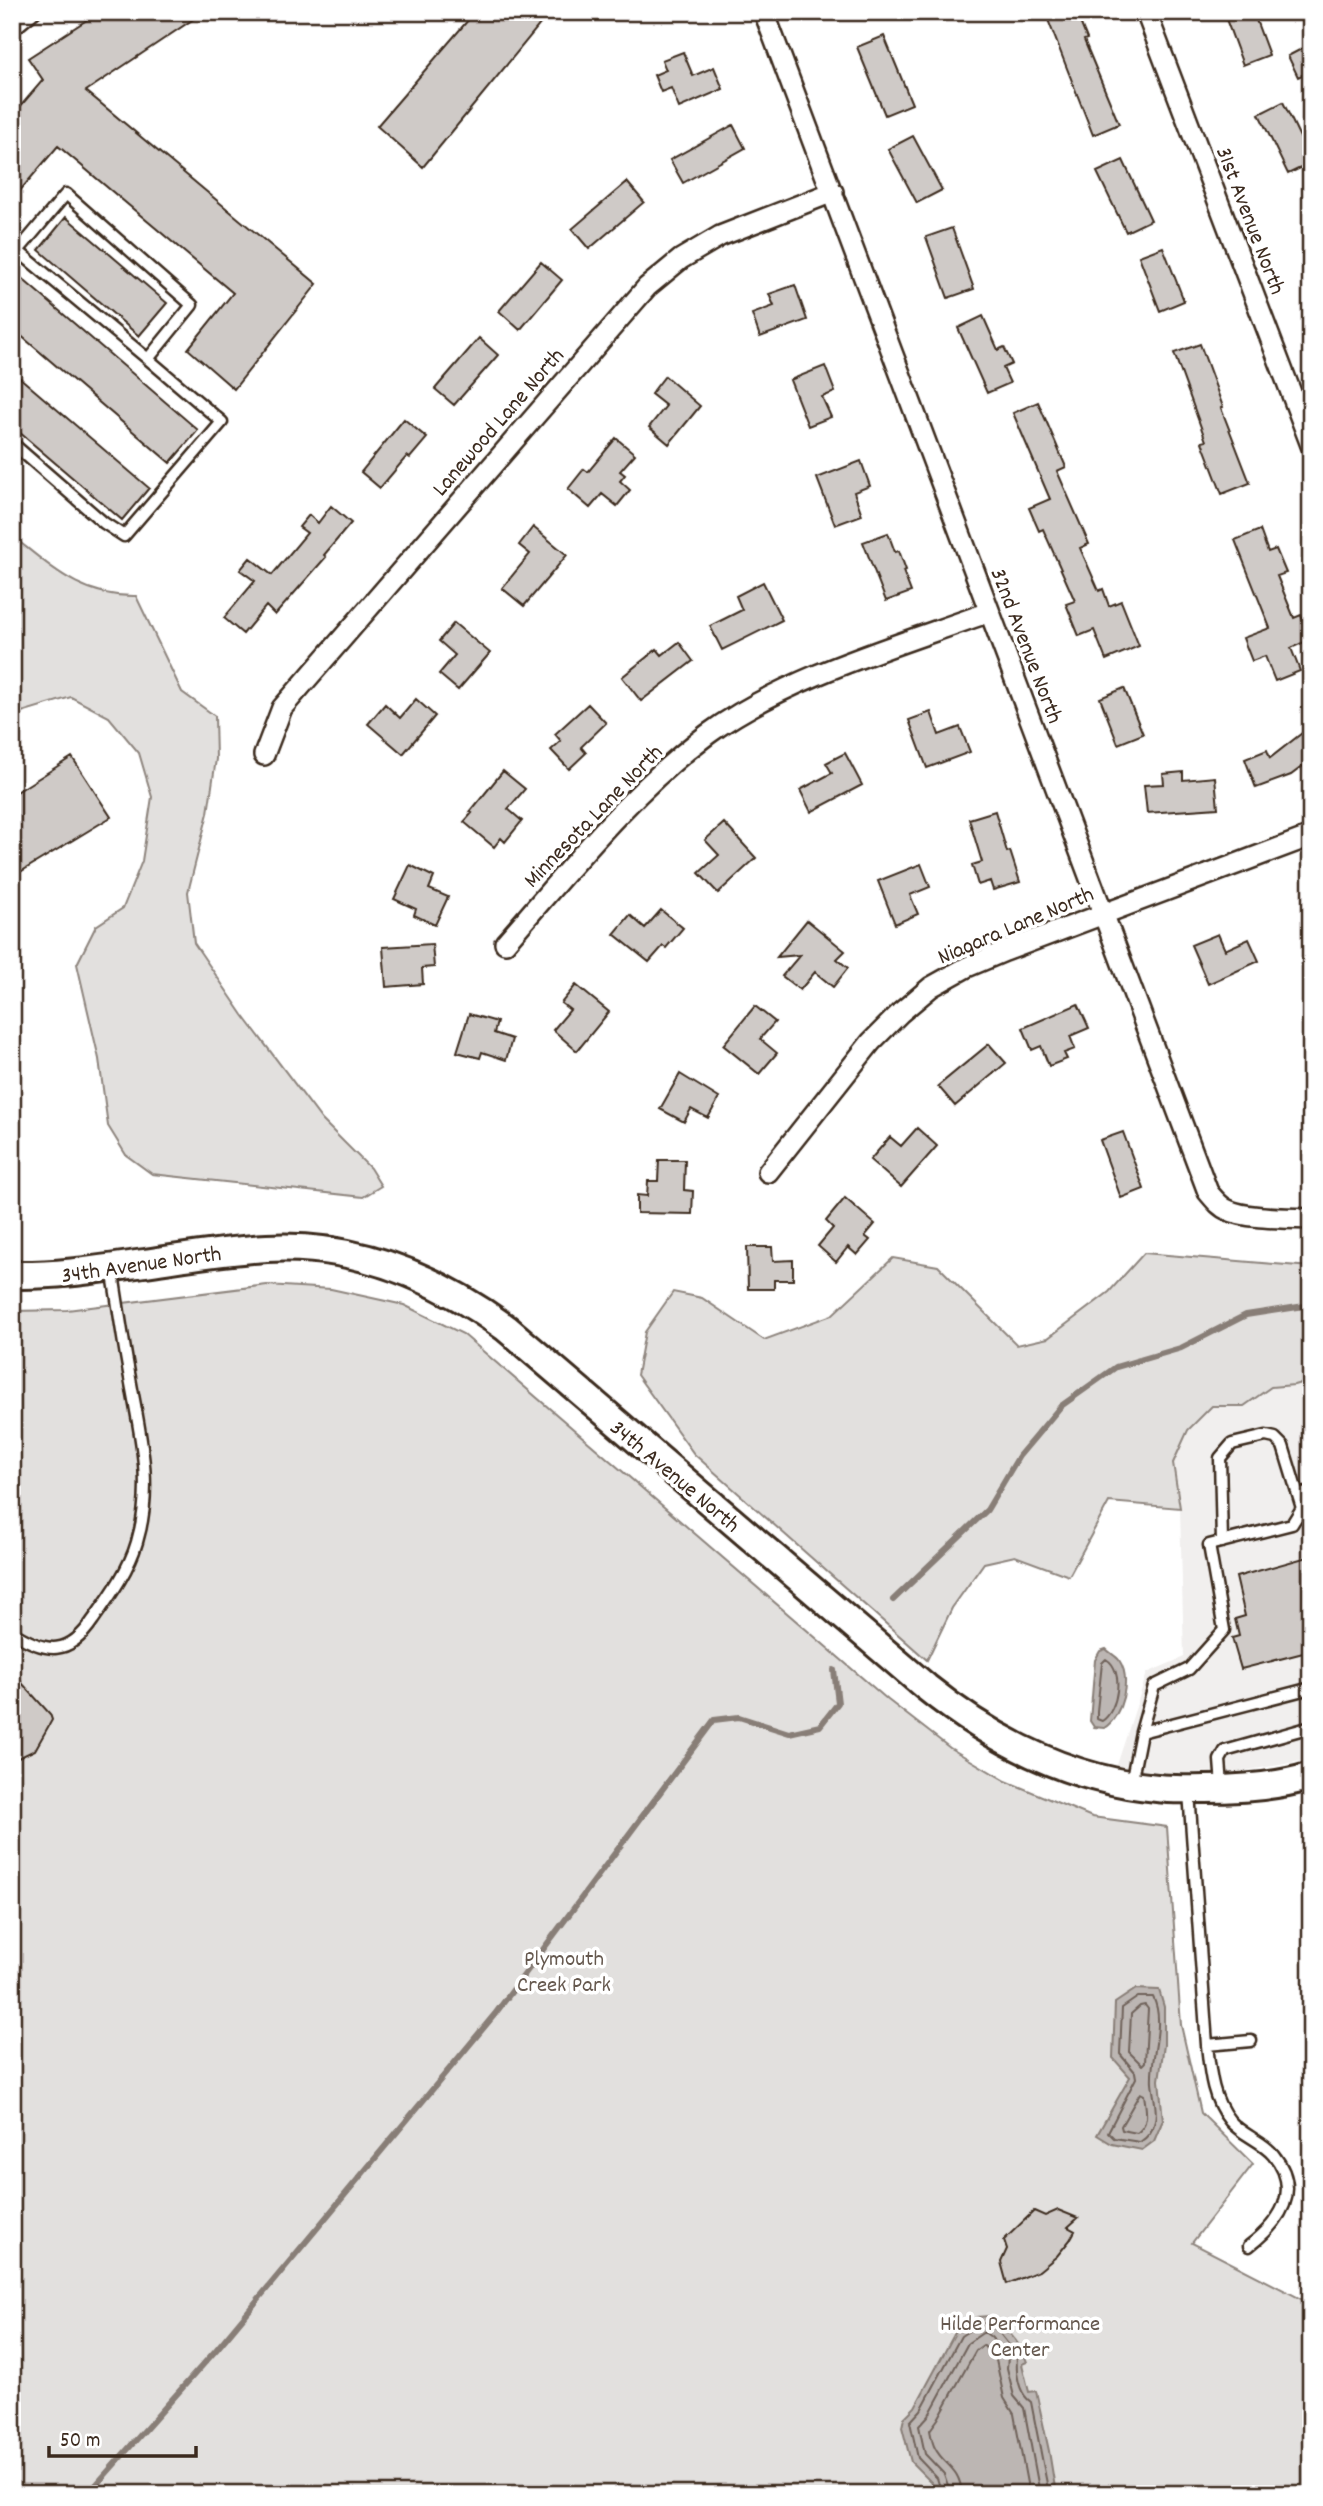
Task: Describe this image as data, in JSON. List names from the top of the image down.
{
  "streets": {
    "street": [
      "31st Avenue North",
      "Lanewood Lane North",
      "32nd Avenue North",
      "Minnesota Lane North",
      "Niagara Lane North",
      "34th Avenue North"
    ]
  },
  "crossings": [
    ["Lanewood Lane North", "32nd Avenue North"],
    ["32nd Avenue North", "Minnesota Lane North"],
    ["32nd Avenue North", "Niagara Lane North"]
  ],
  "parks": ["Plymouth Creek Park", "Hilde Performance Center"],
  "scale_bar": "50 m"
}
